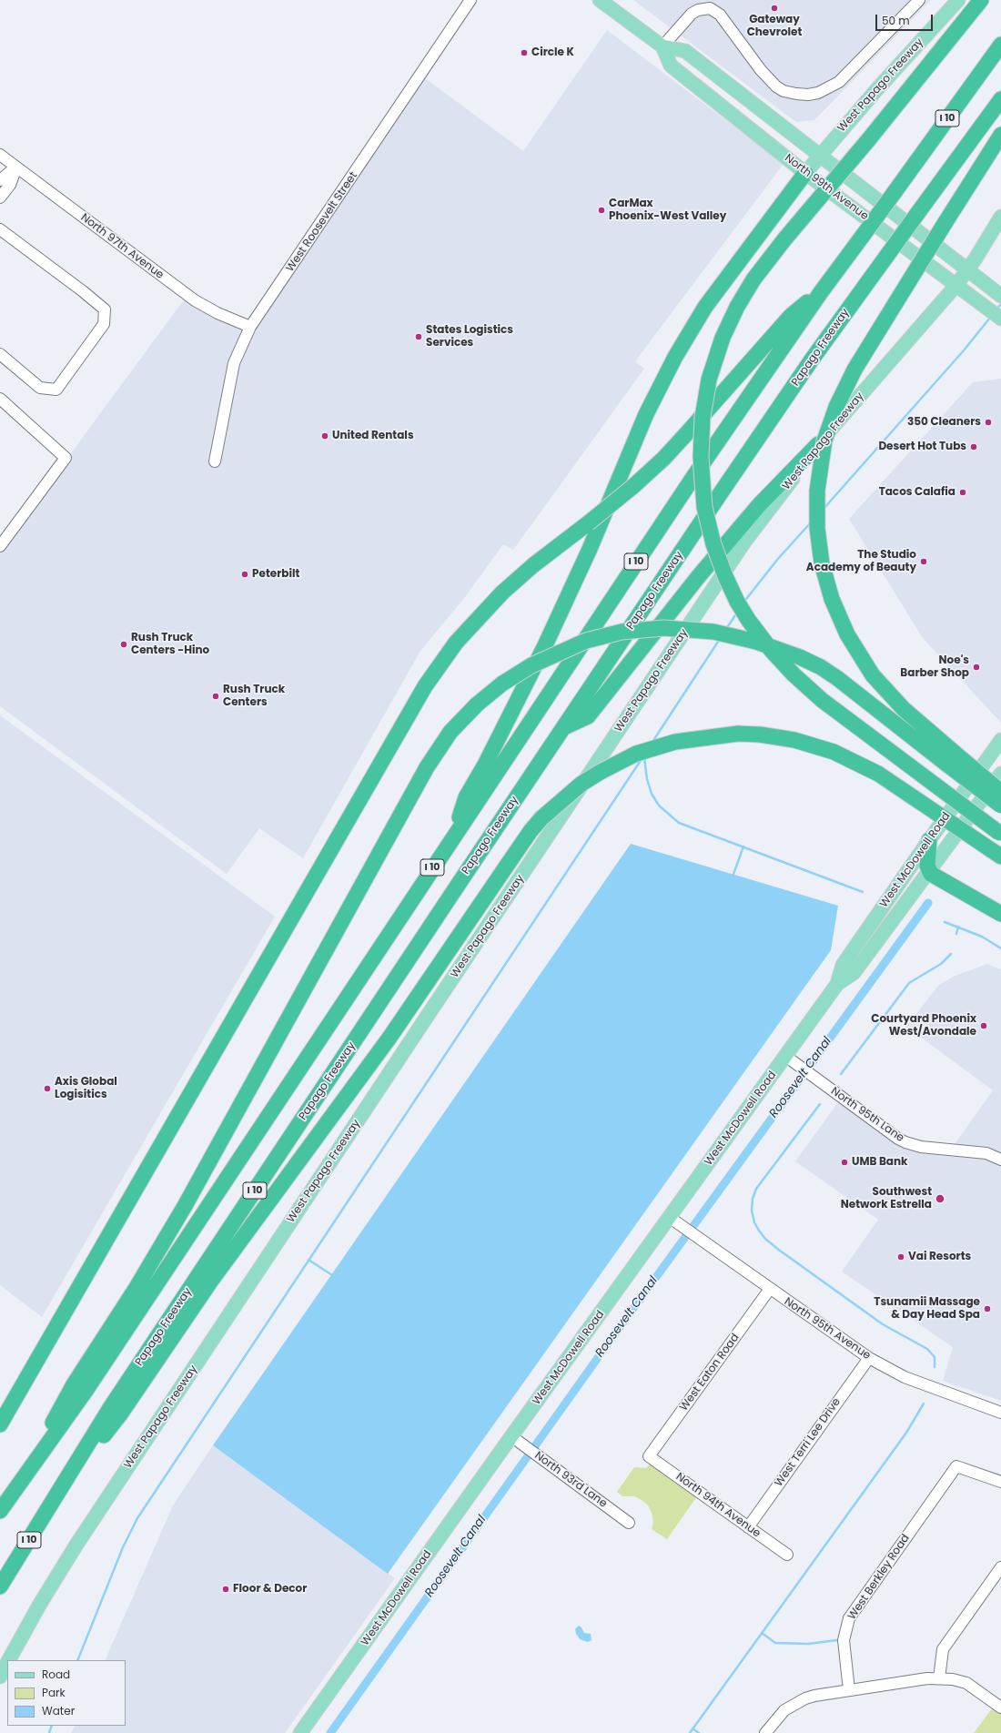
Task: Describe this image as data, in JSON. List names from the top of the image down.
{
  "streets": {
    "highway": ["I 10", "Papago Freeway"],
    "main road": ["West Papago Freeway", "North 99th Avenue", "West McDowell Road"],
    "street": [
      "West Roosevelt Street",
      "North 97th Avenue",
      "North 95th Lane",
      "North 95th Avenue",
      "West Eaton Road",
      "West Terri Lee Drive",
      "North 93rd Lane",
      "North 94th Avenue",
      "West Berkley Road"
    ]
  },
  "crossings": [
    ["West Papago Freeway", "North 99th Avenue"],
    ["West Roosevelt Street", "North 97th Avenue"],
    ["West McDowell Road", "North 95th Lane"],
    ["West McDowell Road", "North 95th Avenue"],
    ["West McDowell Road", "North 93rd Lane"],
    ["North 95th Avenue", "West Eaton Road"],
    ["North 95th Avenue", "West Terri Lee Drive"],
    ["West Eaton Road", "North 94th Avenue"],
    ["West Terri Lee Drive", "North 94th Avenue"]
  ],
  "water": ["Roosevelt Canal"],
  "places": [
    "Gateway Chevrolet",
    "Circle K",
    "CarMax Phoenix-West Valley",
    "States Logistics Services",
    "350 Cleaners",
    "United Rentals",
    "Desert Hot Tubs",
    "Tacos Calafia",
    "The Studio Academy of Beauty",
    "Peterbilt",
    "Rush Truck Centers -Hino",
    "Noe's Barber Shop",
    "Rush Truck Centers",
    "Courtyard Phoenix West/Avondale",
    "Axis Global Logisitics",
    "UMB Bank",
    "Southwest Network Estrella",
    "Vai Resorts",
    "Tsunamii Massage & Day Head Spa",
    "Floor & Decor"
  ],
  "legend": ["Road", "Park", "Water"],
  "scale_bar": "50 m"
}
